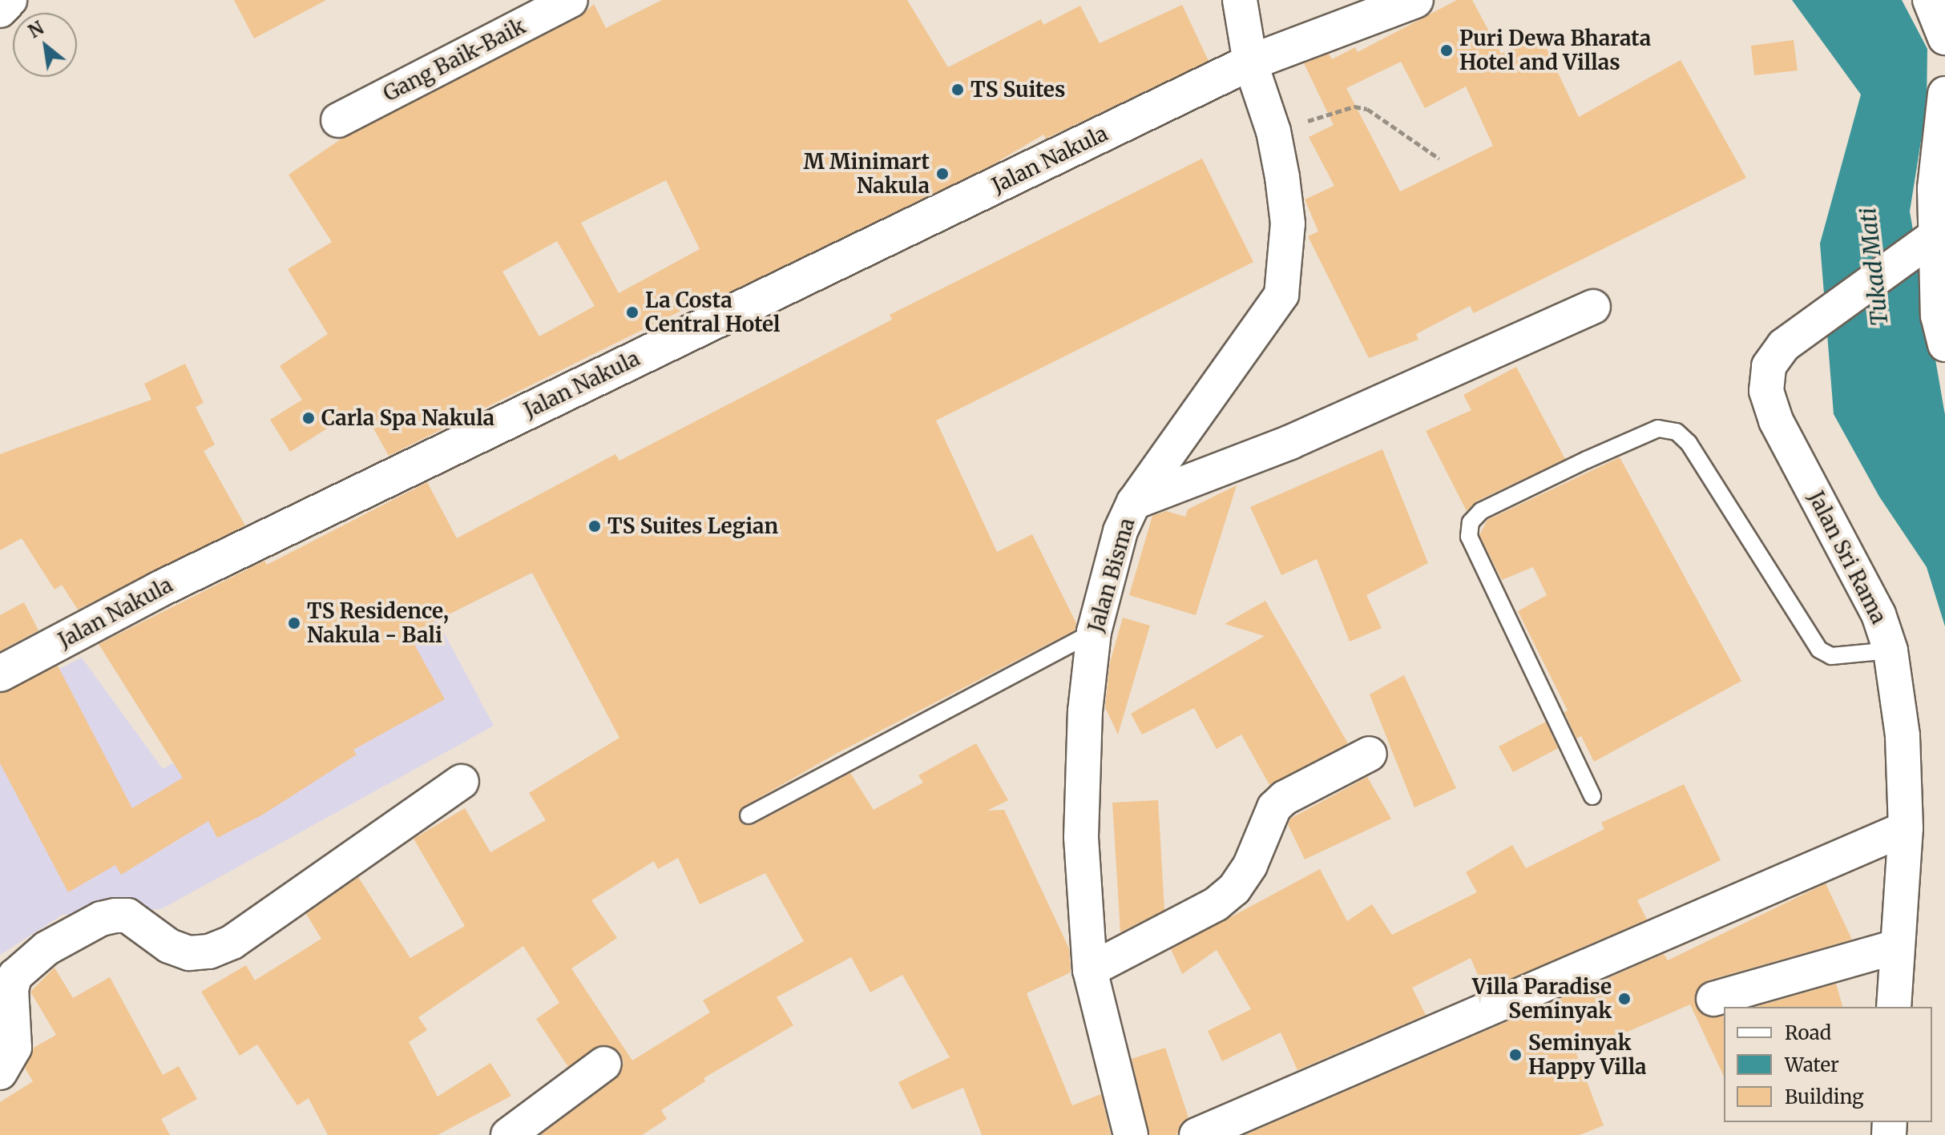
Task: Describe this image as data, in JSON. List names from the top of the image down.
{
  "streets": {
    "main road": ["Jalan Nakula"],
    "street": ["Gang Baik-Baik", "Jalan Sri Rama", "Jalan Bisma"]
  },
  "crossings": [
    ["Jalan Nakula", "Jalan Bisma"]
  ],
  "water": ["Tukad Mati"],
  "places": [
    "Puri Dewa Bharata Hotel and Villas",
    "TS Suites",
    "M Minimart Nakula",
    "La Costa Central Hotel",
    "Carla Spa Nakula",
    "TS Suites Legian",
    "TS Residence, Nakula - Bali",
    "Villa Paradise Seminyak",
    "Seminyak Happy Villa"
  ],
  "legend": ["Road", "Water", "Building"],
  "north": "top left"
}
